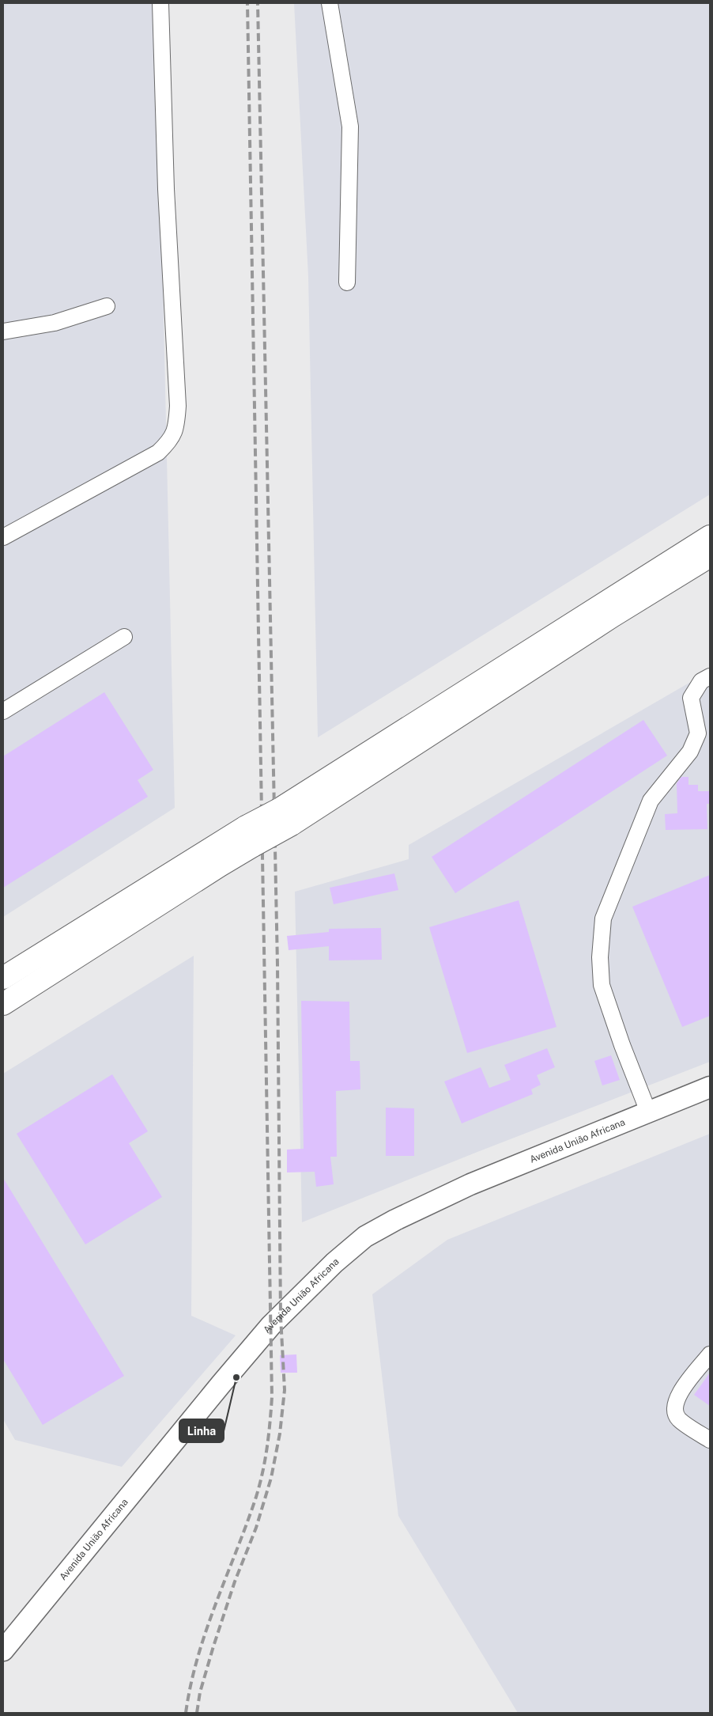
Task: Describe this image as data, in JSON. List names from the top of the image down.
{
  "streets": {
    "main road": ["Avenida União Africana"]
  },
  "places": ["Linha"]
}
